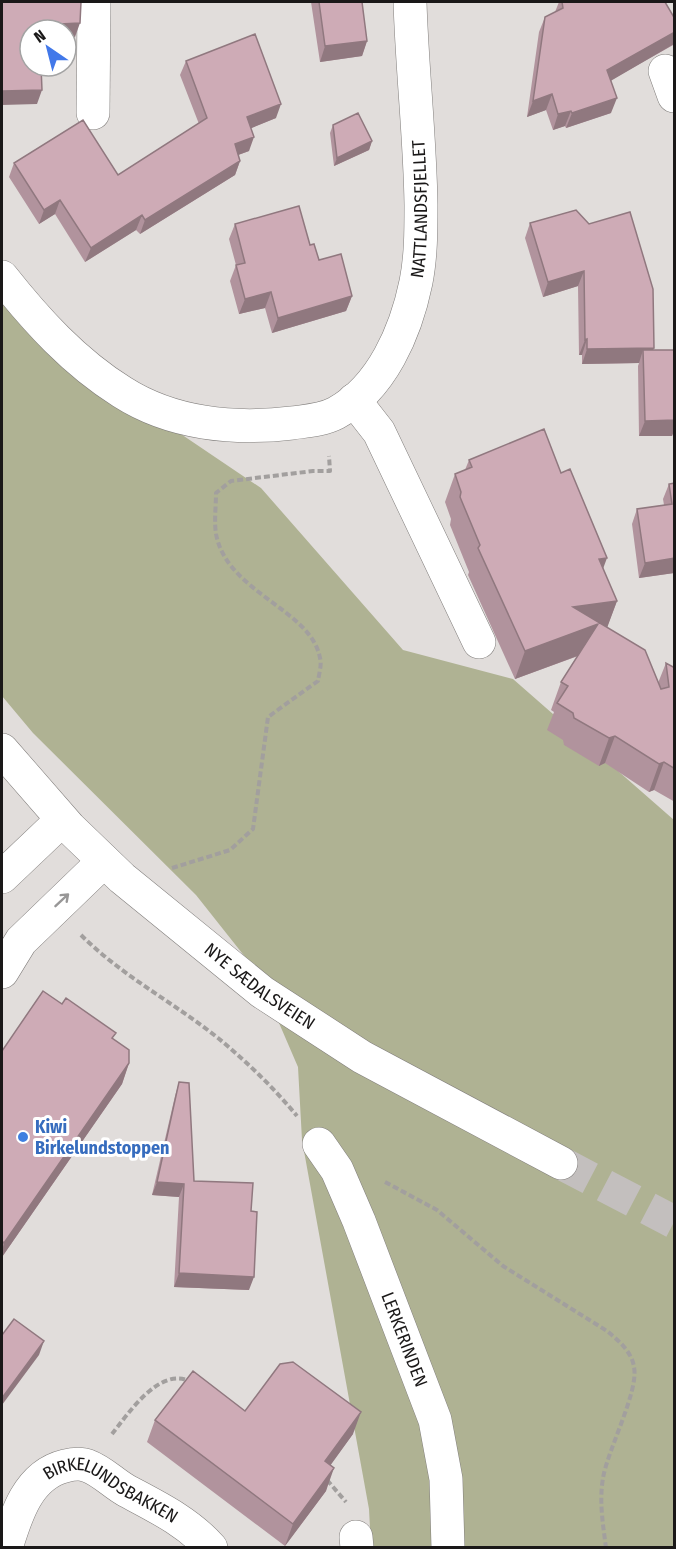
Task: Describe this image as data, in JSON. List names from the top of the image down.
{
  "streets": {
    "street": [
      "NATTLANDSFJELLET",
      "NYE SÆDALSVEIEN",
      "LERKERINDEN",
      "BIRKELUNDSBAKKEN"
    ]
  },
  "places": ["Kiwi Birkelundstoppen"],
  "north": "top left"
}
